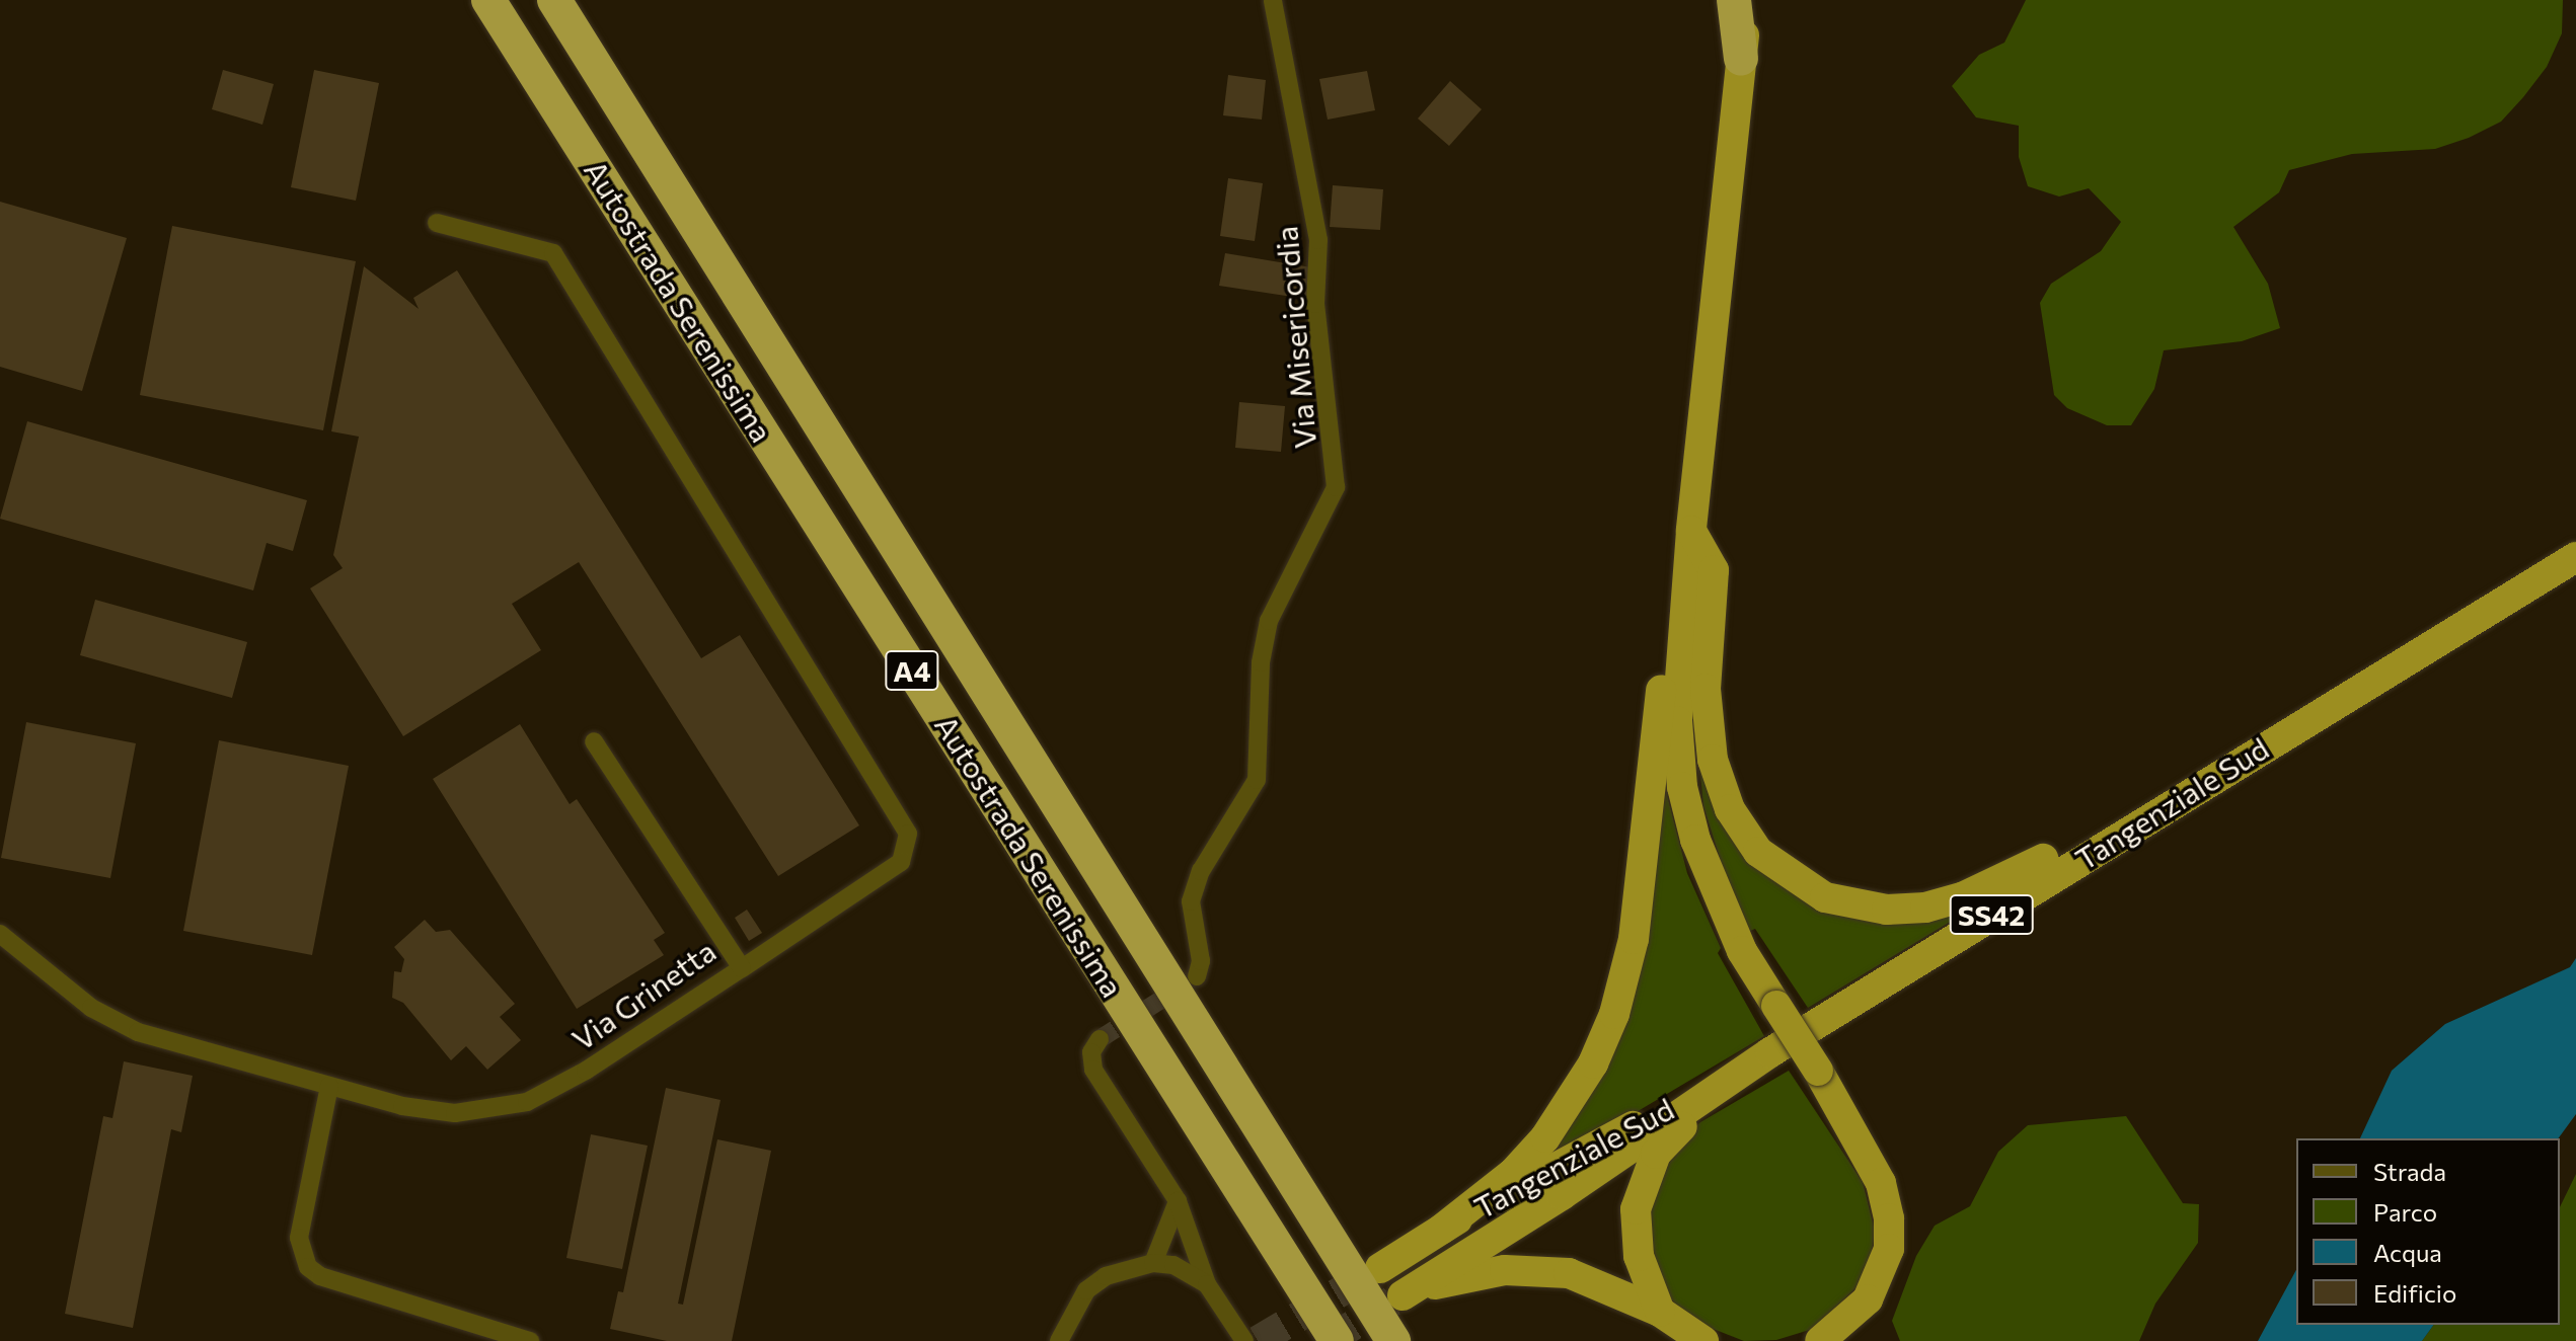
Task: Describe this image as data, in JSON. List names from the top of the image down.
{
  "streets": {
    "highway": [
      "Autostrada Serenissima",
      "A4",
      "Tangenziale Sud",
      "SS42"
    ],
    "street": ["Via Misericordia", "Via Grinetta"]
  },
  "legend": [
    "Strada",
    "Parco",
    "Acqua",
    "Edificio"
  ]
}
